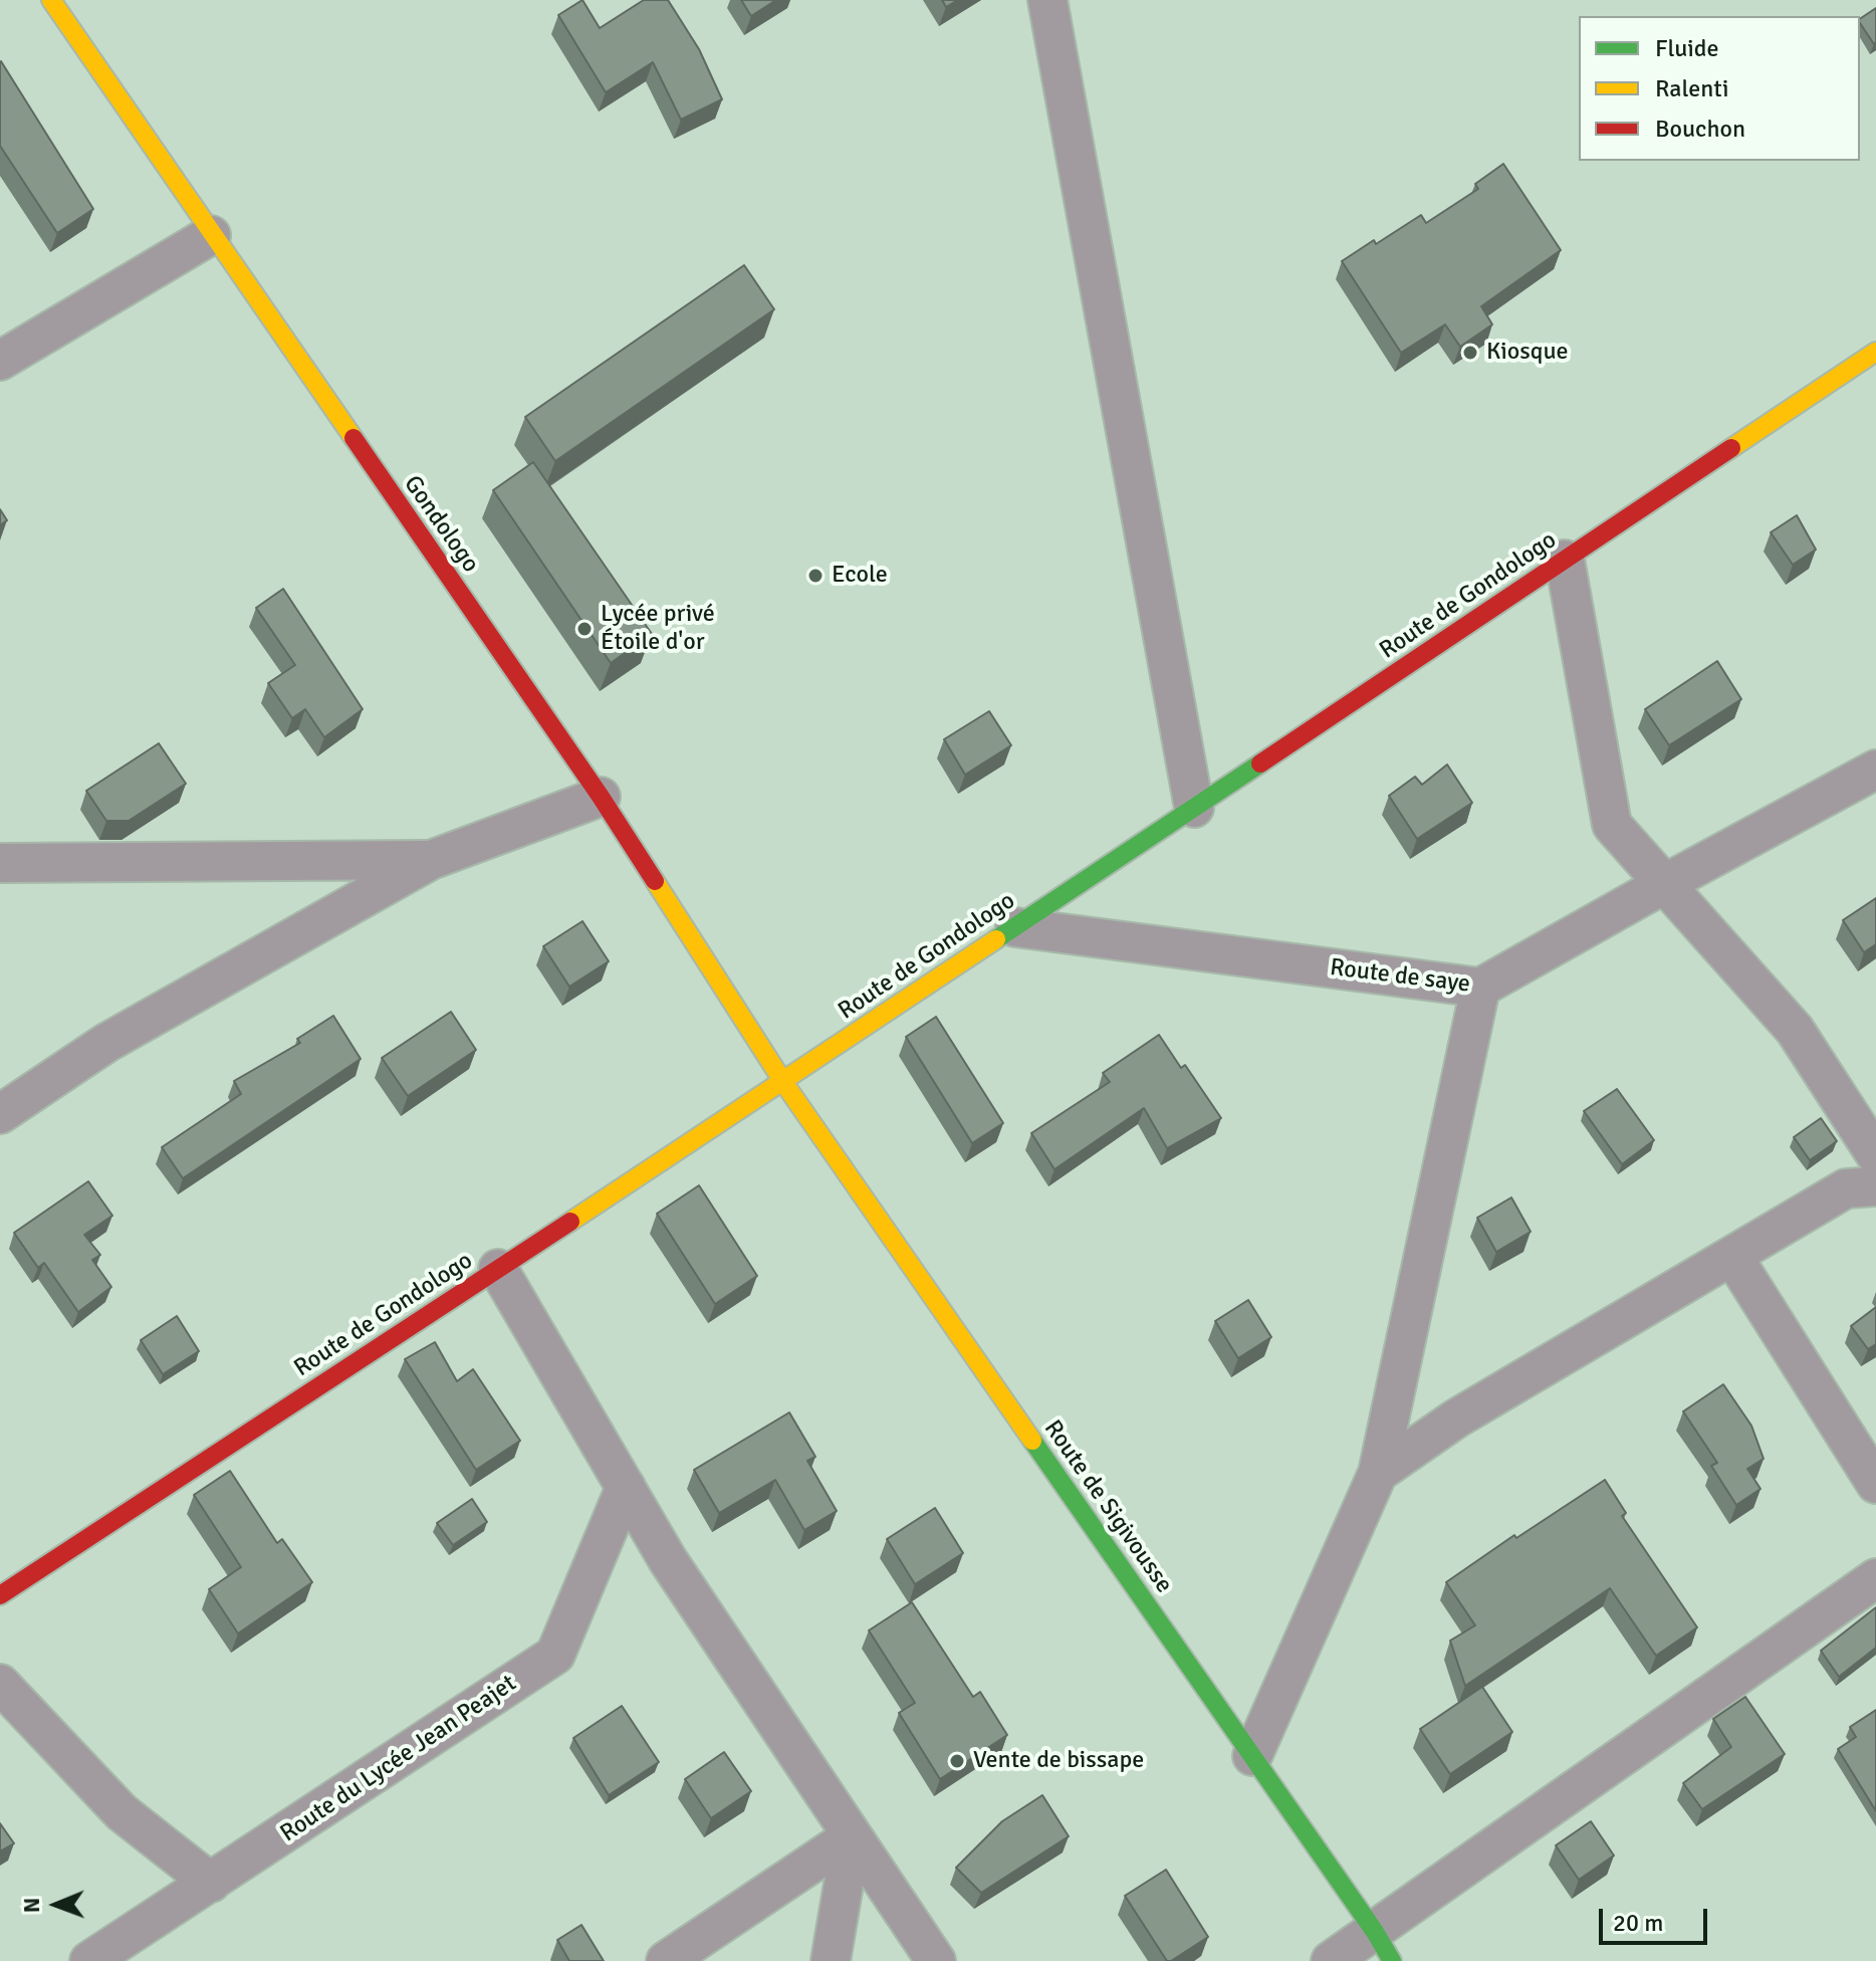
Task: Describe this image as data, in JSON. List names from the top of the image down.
{
  "streets": {
    "street": [
      "Gondologo",
      "Route de Gondologo",
      "Route de saye",
      "Route de Sigivousse",
      "Route du Lycée Jean Peajet"
    ]
  },
  "crossings": [
    ["Gondologo", "Route de Gondologo"],
    ["Gondologo", "Route de Sigivousse"],
    ["Route de Gondologo", "Route de saye"],
    ["Route de Gondologo", "Route de Sigivousse"]
  ],
  "places": [
    "Kiosque",
    "Ecole",
    "Lycée privé Étoile d'or",
    "Vente de bissape"
  ],
  "legend": ["Fluide", "Ralenti", "Bouchon"],
  "scale_bar": "20 m",
  "north": "left"
}
